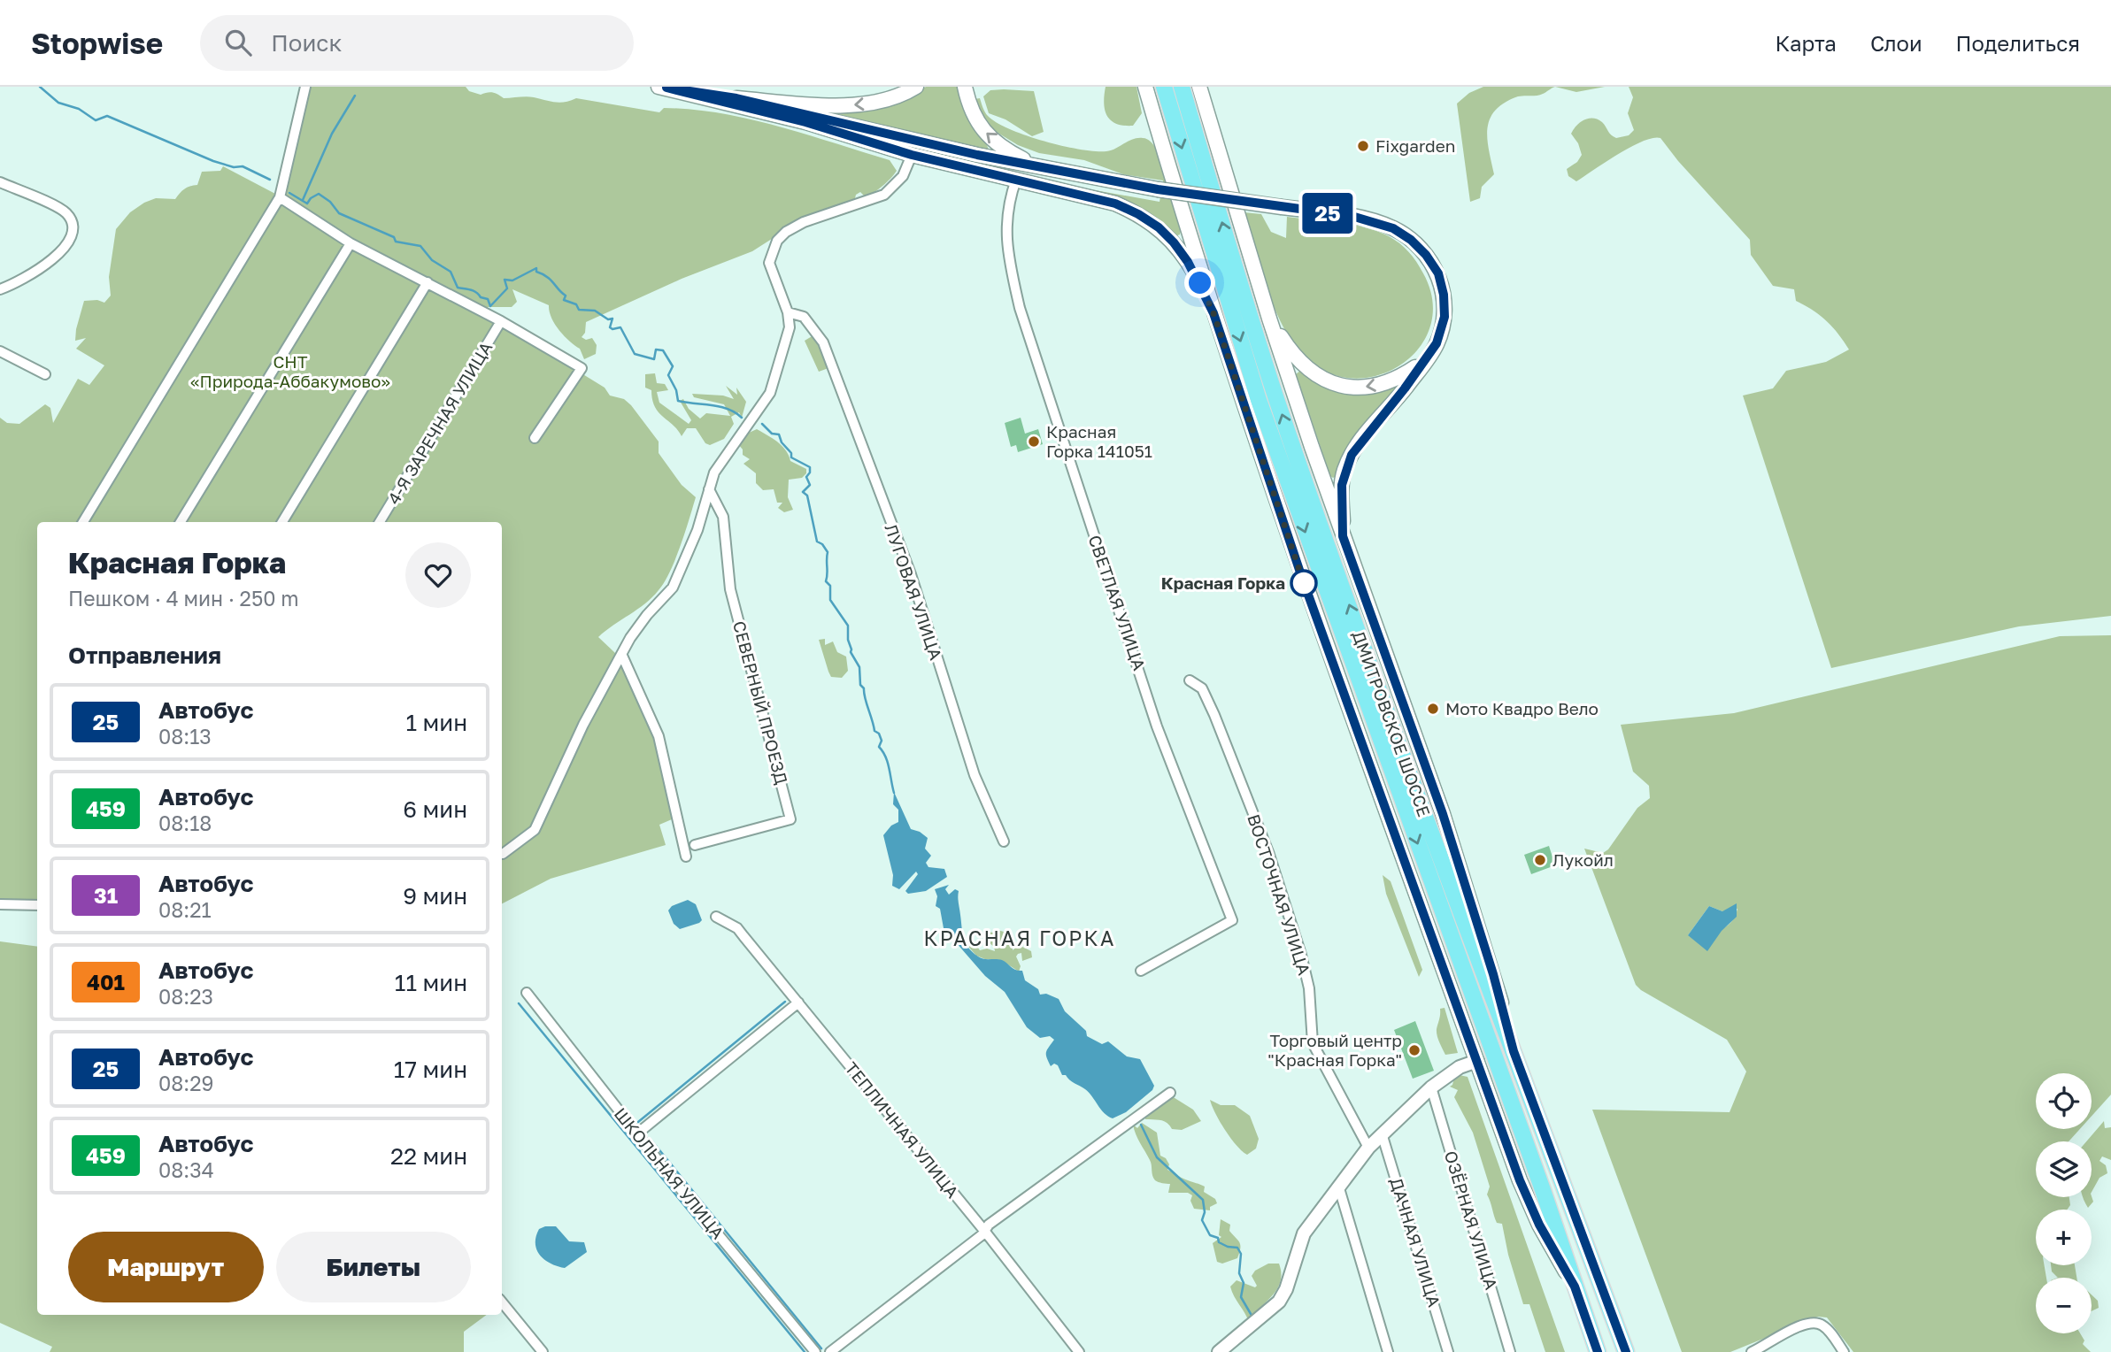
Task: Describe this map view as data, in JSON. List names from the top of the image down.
{
  "streets": {
    "highway": ["ДМИТРОВСКОЕ ШОССЕ"],
    "street": [
      "4-Я ЗАРЕЧНАЯ УЛИЦА",
      "ЛУГОВАЯ УЛИЦА",
      "СВЕТЛАЯ УЛИЦА",
      "СЕВЕРНЫЙ ПРОЕЗД",
      "ВОСТОЧНАЯ УЛИЦА",
      "ТЕПЛИЧНАЯ УЛИЦА",
      "ШКОЛЬНАЯ УЛИЦА",
      "ОЗЁРНАЯ УЛИЦА",
      "ДАЧНАЯ УЛИЦА"
    ]
  },
  "districts": ["КРАСНАЯ ГОРКА"],
  "parks": ["СНТ «Природа-Аббакумово»"],
  "places": [
    "Fixgarden",
    "Красная Горка 141051",
    "Красная Горка",
    "Мото Квадро Вело",
    "Лукойл",
    "Торговый центр \"Красная Горка\""
  ],
  "lines": ["bus line 25"],
  "page": {
    "header": "Stopwise",
    "search": "Поиск",
    "nav": ["Карта", "Слои", "Поделиться"],
    "on_map": "25",
    "heading": [
      ["Красная Горка", "Пешком · 4 мин · 250 m"],
      "Отправления"
    ],
    "list": [
      {
        "mark": "25",
        "name": "Автобус",
        "note": "08:13",
        "value": "1 мин"
      },
      {
        "mark": "459",
        "name": "Автобус",
        "note": "08:18",
        "value": "6 мин"
      },
      {
        "mark": "31",
        "name": "Автобус",
        "note": "08:21",
        "value": "9 мин"
      },
      {
        "mark": "401",
        "name": "Автобус",
        "note": "08:23",
        "value": "11 мин"
      },
      {
        "mark": "25",
        "name": "Автобус",
        "note": "08:29",
        "value": "17 мин"
      },
      {
        "mark": "459",
        "name": "Автобус",
        "note": "08:34",
        "value": "22 мин"
      }
    ],
    "map_buttons": ["+", "−"],
    "buttons": ["Маршрут", "Билеты"]
  }
}
